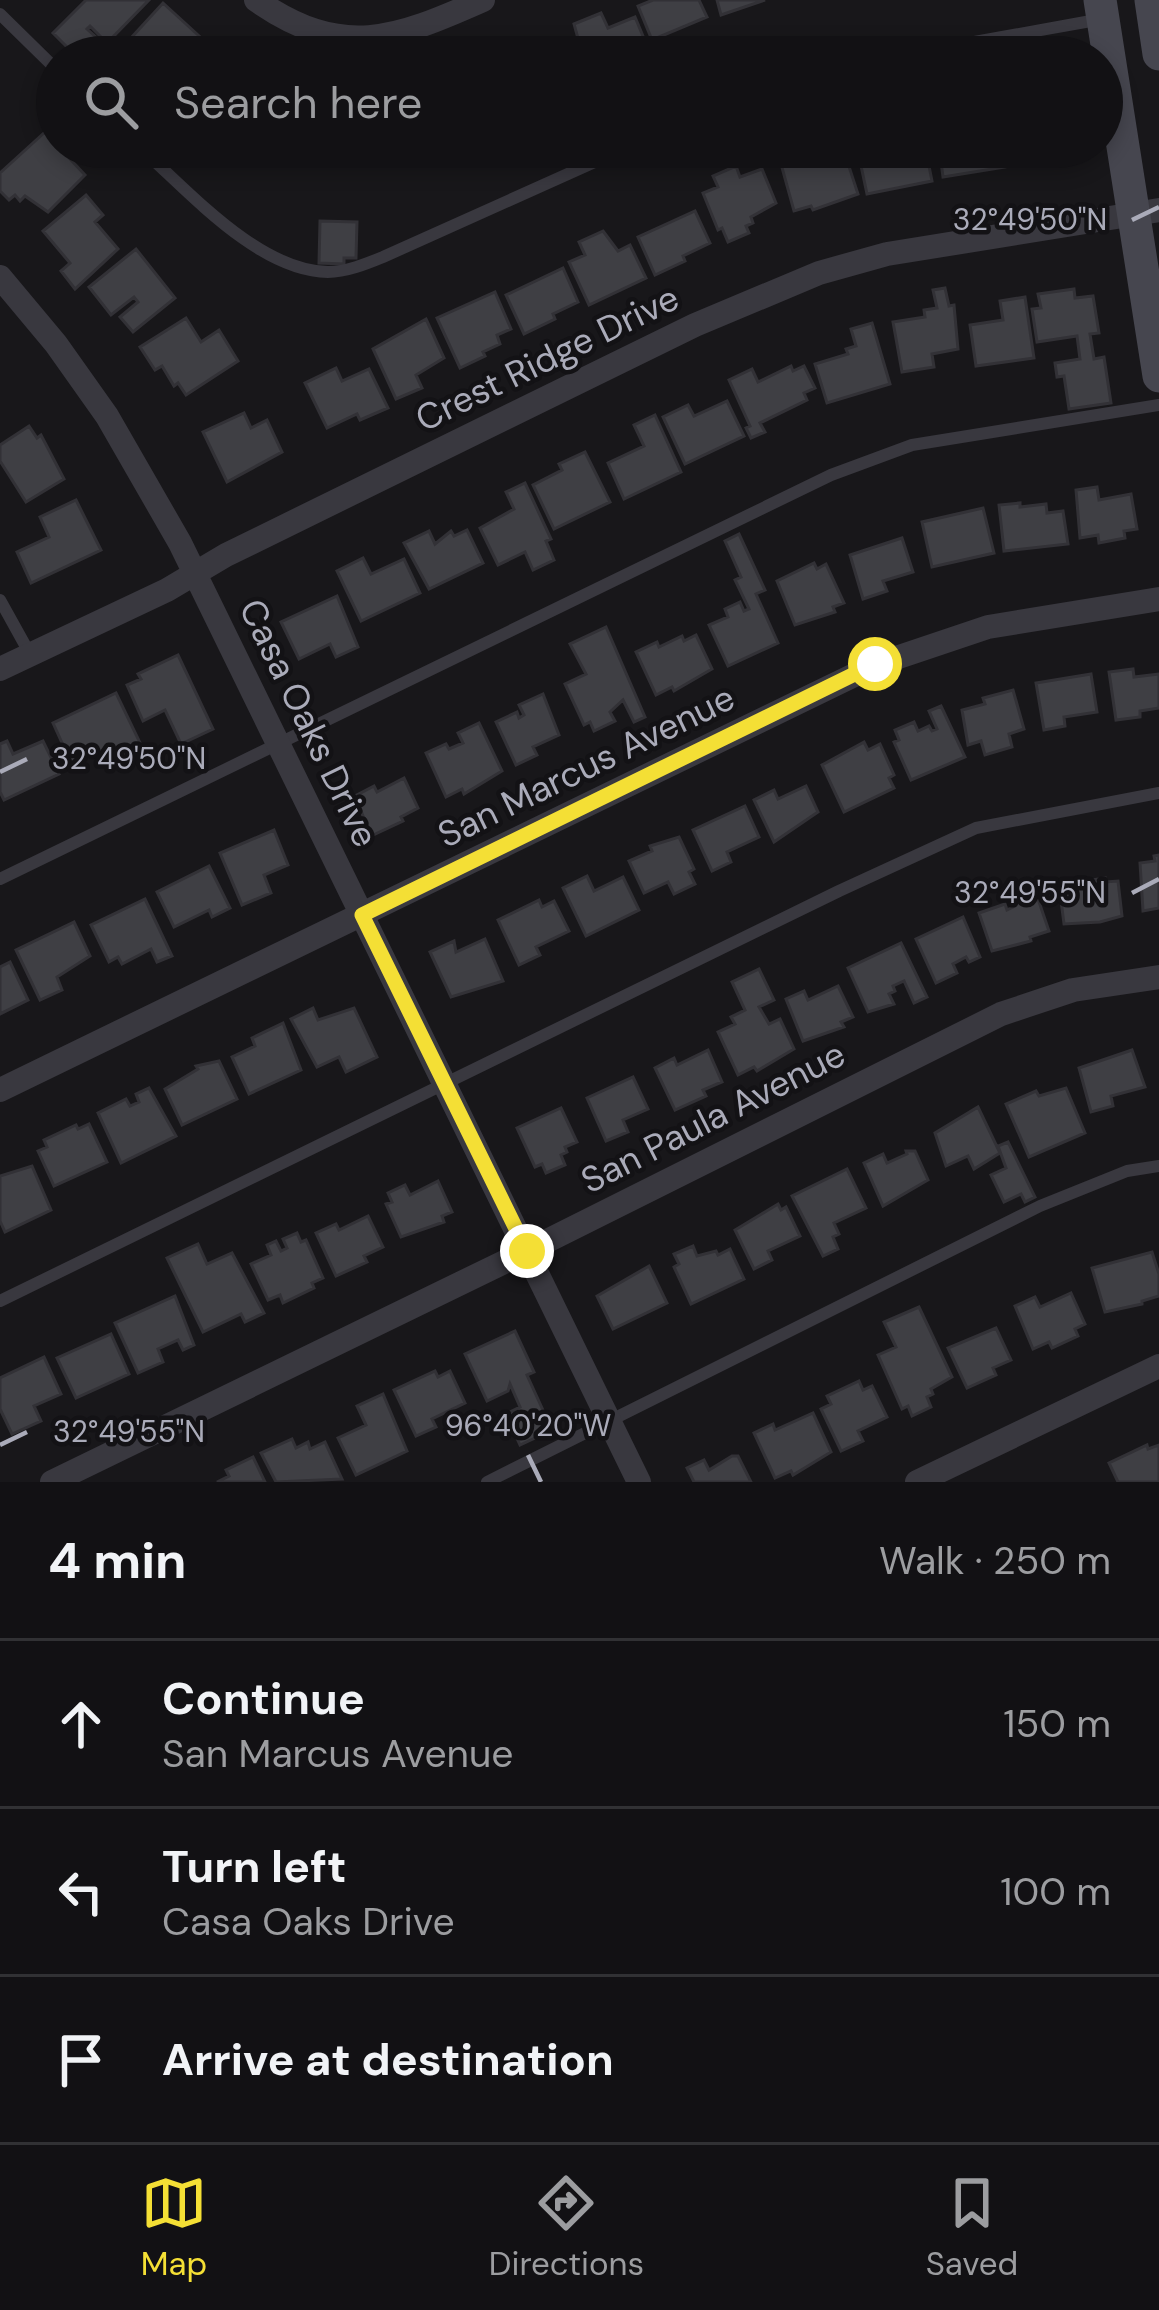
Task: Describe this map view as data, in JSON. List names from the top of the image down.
{
  "streets": {
    "street": [
      "Crest Ridge Drive",
      "Casa Oaks Drive",
      "San Marcus Avenue",
      "San Paula Avenue"
    ]
  },
  "crossings": [
    ["Crest Ridge Drive", "Casa Oaks Drive"],
    ["Casa Oaks Drive", "San Marcus Avenue"],
    ["Casa Oaks Drive", "San Paula Avenue"]
  ],
  "page": {
    "search": "Search here",
    "heading": ["4 min", "Walk · 250 m"],
    "list": [
      ["Continue", "San Marcus Avenue", "150 m"],
      ["Turn left", "Casa Oaks Drive", "100 m"],
      "Arrive at destination"
    ],
    "nav": ["Map", "Directions", "Saved"]
  },
  "coordinates": ["32°49'50\"N", "32°49'55\"N", "96°40'20\"W"]
}
